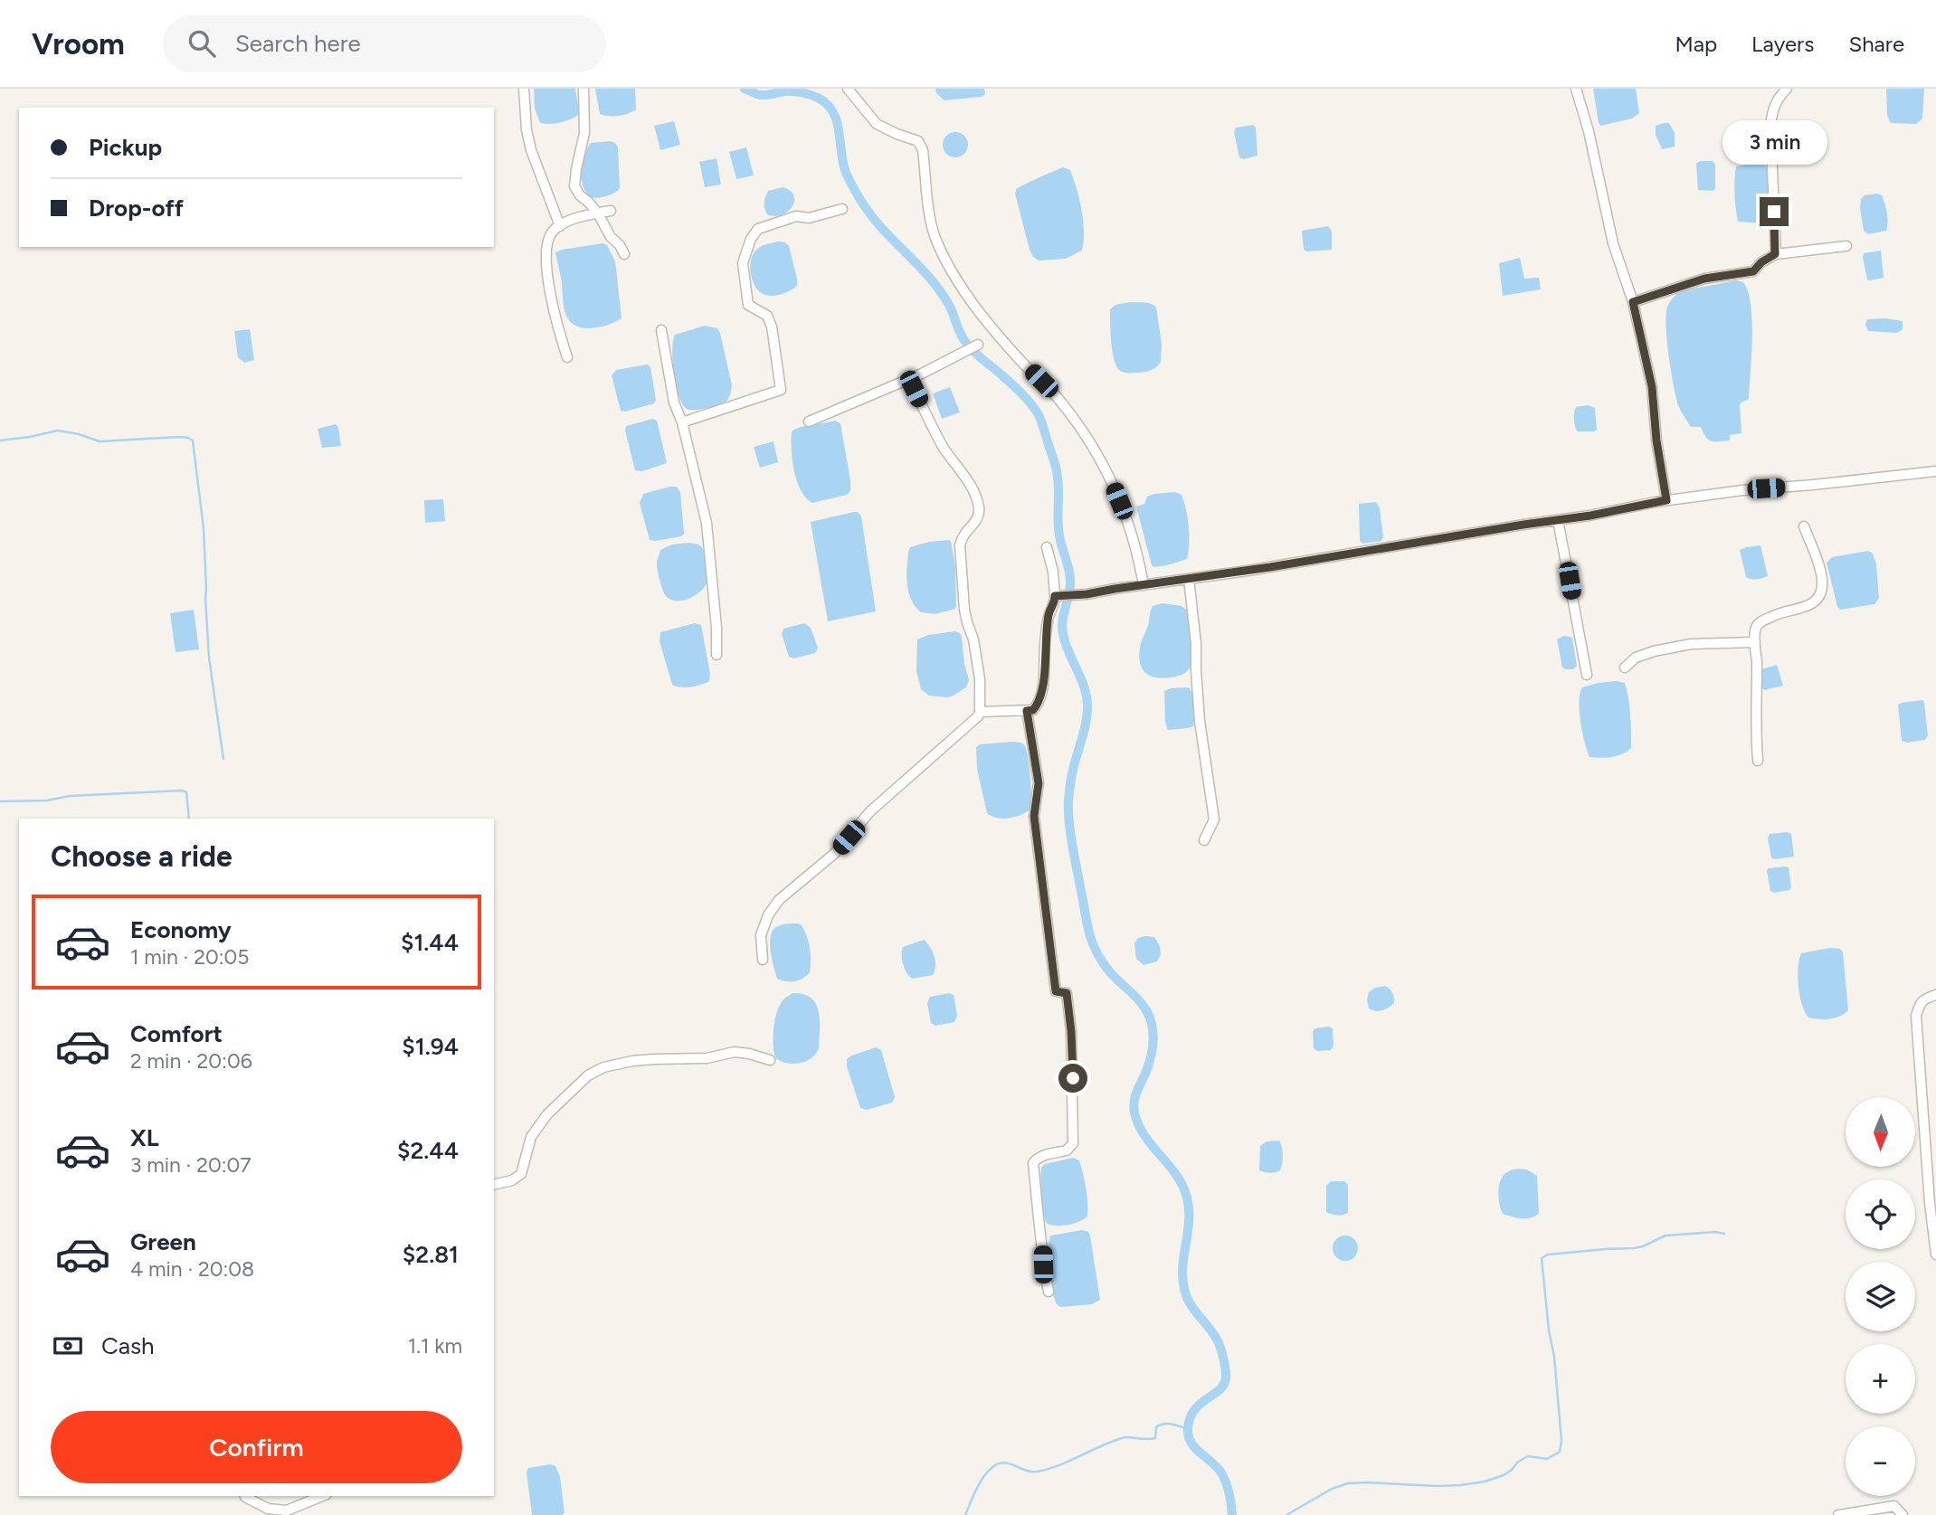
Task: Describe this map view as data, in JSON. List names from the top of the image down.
{
  "north": "bottom",
  "page": {
    "header": "Vroom",
    "search": "Search here",
    "nav": ["Map", "Layers", "Share"],
    "banner": ["Pickup", "Drop-off"],
    "bubble": "3 min",
    "heading": "Choose a ride",
    "list": [
      {
        "name": "Economy",
        "note": "1 min · 20:05",
        "value": "$1.44"
      },
      {
        "name": "Comfort",
        "note": "2 min · 20:06",
        "value": "$1.94"
      },
      {
        "name": "XL",
        "note": "3 min · 20:07",
        "value": "$2.44"
      },
      {
        "name": "Green",
        "note": "4 min · 20:08",
        "value": "$2.81"
      }
    ],
    "map_buttons": ["+", "−"],
    "pay": ["Cash", "1.1 km"],
    "buttons": "Confirm"
  }
}
